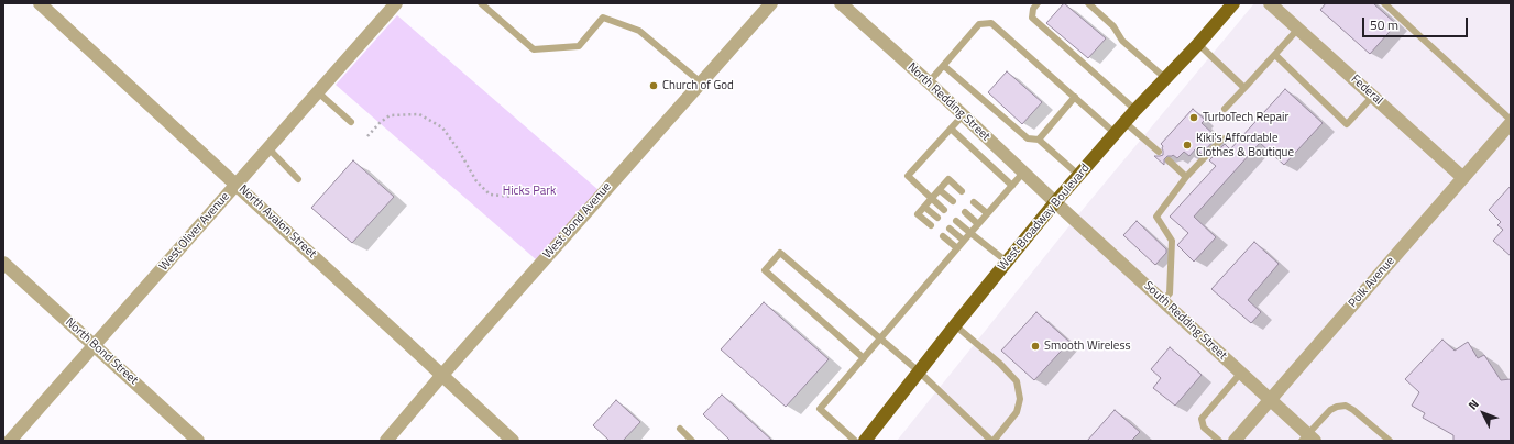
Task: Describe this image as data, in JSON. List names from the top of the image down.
{
  "streets": {
    "main road": ["West Broadway Boulevard"],
    "street": [
      "Federal",
      "North Redding Street",
      "West Bond Avenue",
      "North Avalon Street",
      "West Oliver Avenue",
      "Polk Avenue",
      "South Redding Street",
      "North Bond Street"
    ]
  },
  "crossings": [
    ["Federal", "Polk Avenue"],
    ["North Redding Street", "West Broadway Boulevard"],
    ["North Redding Street", "South Redding Street"],
    ["West Broadway Boulevard", "South Redding Street"],
    ["West Bond Avenue", "North Avalon Street"],
    ["North Avalon Street", "West Oliver Avenue"],
    ["West Oliver Avenue", "North Bond Street"],
    ["Polk Avenue", "South Redding Street"]
  ],
  "parks": ["Hicks Park"],
  "places": [
    "Church of God",
    "TurboTech Repair",
    "Kiki's Affordable Clothes & Boutique",
    "Smooth Wireless"
  ],
  "scale_bar": "50 m",
  "north": "top left"
}
